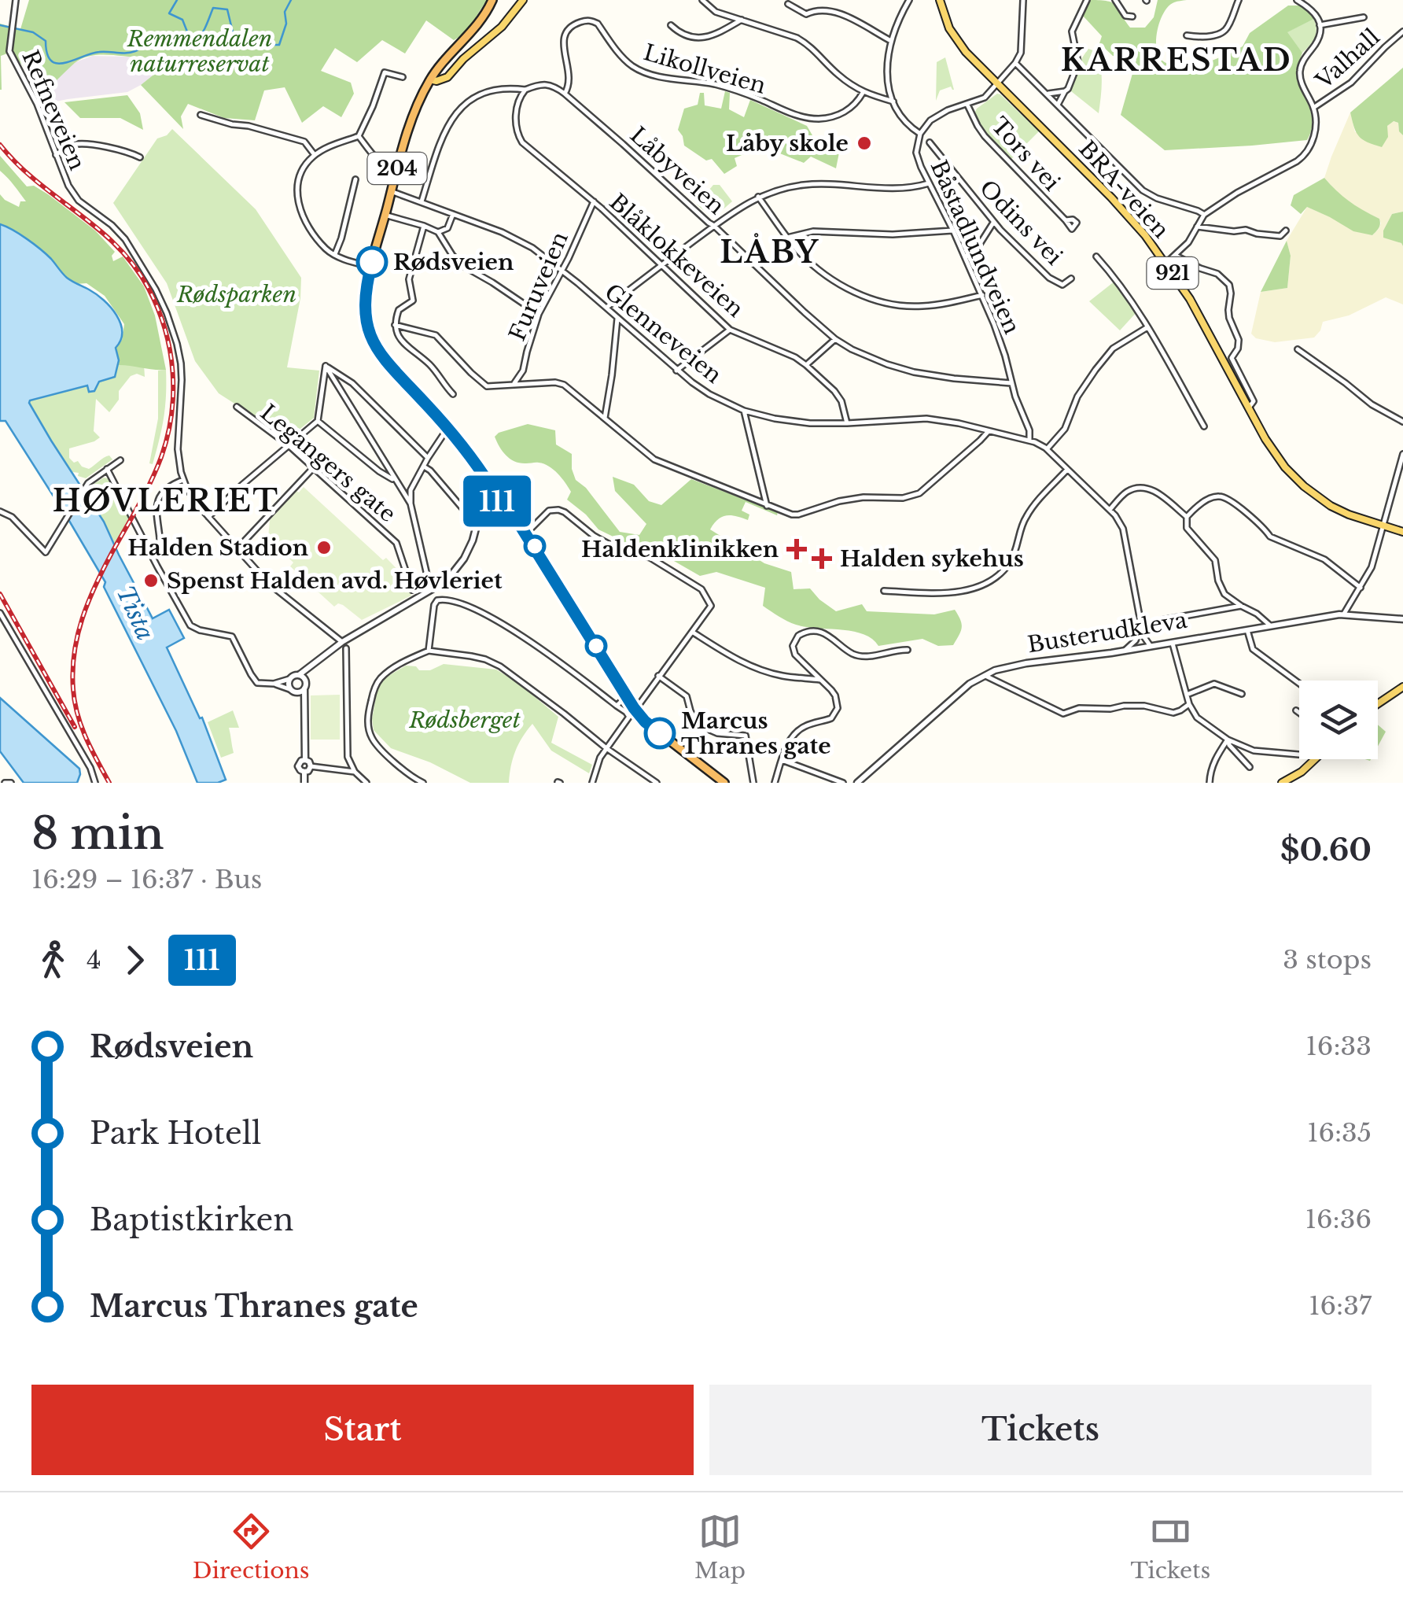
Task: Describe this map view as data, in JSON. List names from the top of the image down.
{
  "streets": {
    "highway": ["204"],
    "main road": ["BRA-veien", "921"],
    "street": [
      "Valhall",
      "Likollveien",
      "Refneveien",
      "Tors vei",
      "Låbyveien",
      "Odins vei",
      "Båstadlundveien",
      "Blåklokkeveien",
      "Furuveien",
      "Glenneveien",
      "Legangers gate",
      "Busterudkleva"
    ]
  },
  "crossings": [
    ["Likollveien", "Låbyveien"],
    ["Tors vei", "Båstadlundveien"],
    ["204", "Glenneveien"],
    ["Låbyveien", "Båstadlundveien"],
    ["BRA-veien", "Båstadlundveien"],
    ["Båstadlundveien", "Glenneveien"],
    ["Blåklokkeveien", "Furuveien"],
    ["Blåklokkeveien", "Glenneveien"],
    ["Furuveien", "Glenneveien"]
  ],
  "districts": ["KARRESTAD", "LÅBY", "HØVLERIET"],
  "water": ["Tista"],
  "parks": ["Remmendalen naturreservat", "Rødsparken", "Rødsberget"],
  "places": {
    "other": [
      "Låby skole",
      "Rødsveien",
      "Halden Stadion",
      "Spenst Halden avd. Høvleriet",
      "Marcus Thranes gate"
    ],
    "health": ["Haldenklinikken", "Halden sykehus"]
  },
  "lines": ["bus line 111"],
  "page": {
    "on_map": "111",
    "heading": ["8 min", "16:29 – 16:37 · Bus", "$0.60"],
    "legs": ["4", "111", "3 stops"],
    "list": [
      {
        "name": "Rødsveien",
        "value": "16:33"
      },
      {
        "name": "Park Hotell",
        "value": "16:35"
      },
      {
        "name": "Baptistkirken",
        "value": "16:36"
      },
      {
        "name": "Marcus Thranes gate",
        "value": "16:37"
      }
    ],
    "buttons": ["Start", "Tickets"],
    "tabs": ["Directions", "Map", "Tickets"]
  }
}
